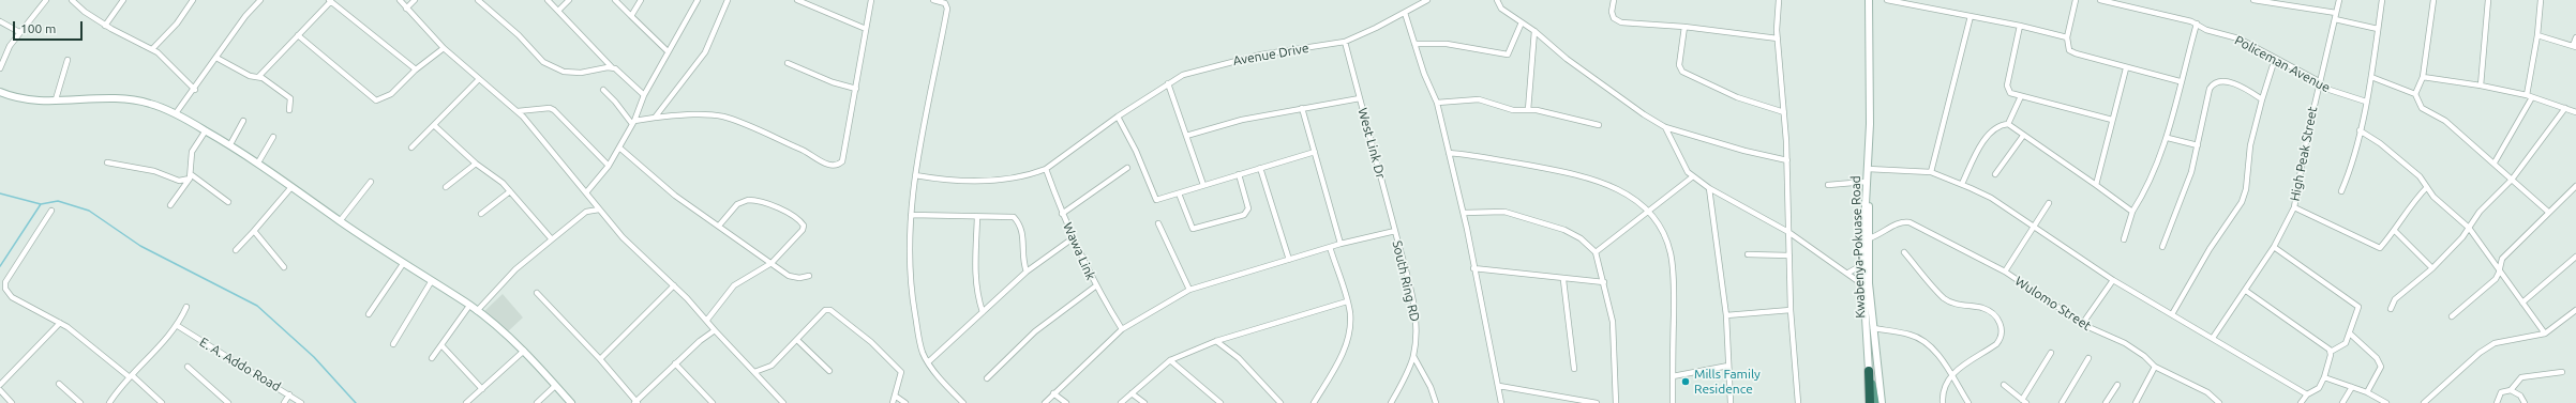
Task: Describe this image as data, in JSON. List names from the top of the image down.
{
  "streets": {
    "main road": ["Kwabenya-Pokuase Road"],
    "street": [
      "Avenue Drive",
      "Policeman Avenue",
      "West Link Dr",
      "High Peak Street",
      "Wawa Link",
      "South Ring RD",
      "Wulomo Street",
      "E. A. Addo Road"
    ]
  },
  "crossings": [
    ["Avenue Drive", "Wawa Link"],
    ["Policeman Avenue", "High Peak Street"],
    ["West Link Dr", "South Ring RD"],
    ["Kwabenya-Pokuase Road", "Wulomo Street"]
  ],
  "places": ["Mills Family Residence"],
  "scale_bar": "100 m"
}
